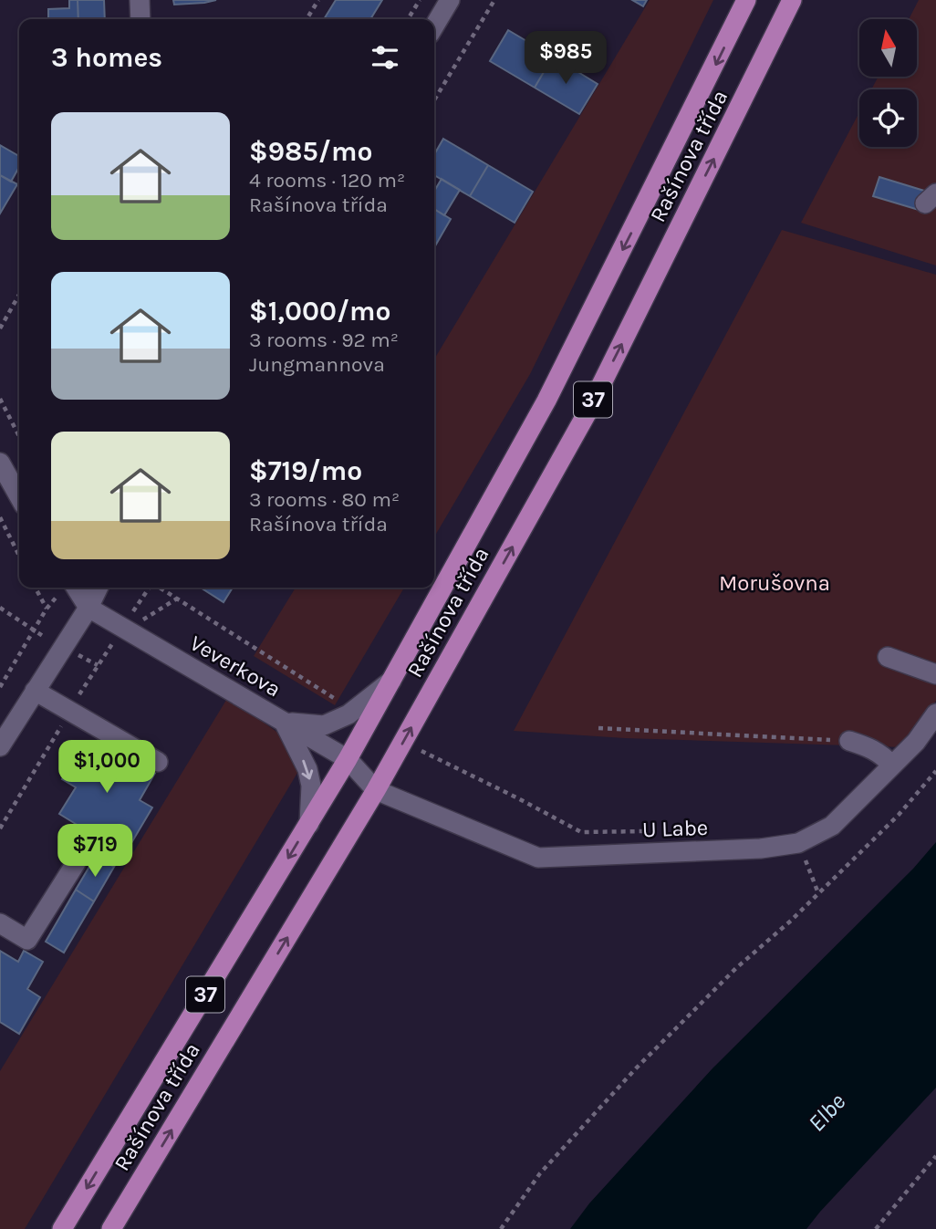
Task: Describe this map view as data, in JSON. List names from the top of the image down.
{
  "streets": {
    "main road": ["Rašínova třída", "37"],
    "street": ["Veverkova", "U Labe"]
  },
  "crossings": [
    ["Rašínova třída", "Veverkova"],
    ["Rašínova třída", "U Labe"],
    ["Veverkova", "U Labe"]
  ],
  "water": ["Elbe"],
  "parks": ["Morušovna"],
  "north": "top",
  "page": {
    "heading": "3 homes",
    "price": ["$985", "$1,000", "$719"],
    "list": [
      {
        "name": "$985/mo",
        "note": "4 rooms · 120 m² · Rašínova třída"
      },
      {
        "name": "$1,000/mo",
        "note": "3 rooms · 92 m² · Jungmannova"
      },
      {
        "name": "$719/mo",
        "note": "3 rooms · 80 m² · Rašínova třída"
      }
    ]
  }
}
